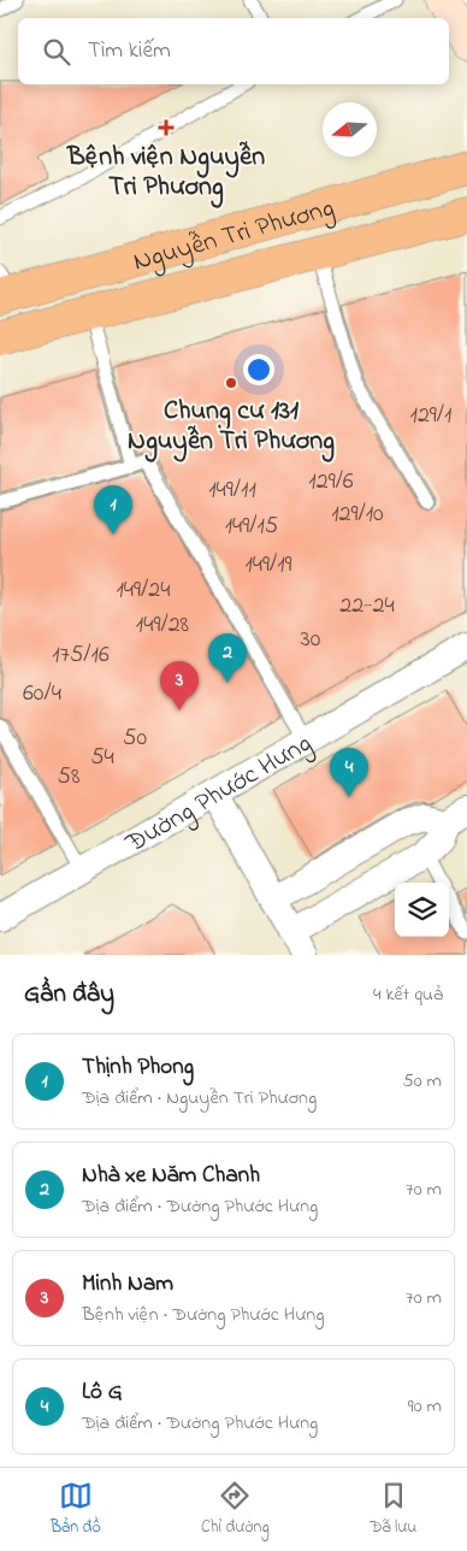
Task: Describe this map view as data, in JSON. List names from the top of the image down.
{
  "streets": {
    "main road": ["Nguyễn Tri Phương"],
    "street": ["Đường Phước Hưng"]
  },
  "places": {
    "health": ["Bệnh viện Nguyễn Tri Phương"],
    "other": ["Chung cư 131 Nguyễn Tri Phương"]
  },
  "house_numbers": [
    "129/1",
    "129/6",
    "149/11",
    "129/10",
    "149/15",
    "149/19",
    "149/24",
    "22-24",
    "149/28",
    "30",
    "175/16",
    "60/4",
    "50",
    "54",
    "58"
  ],
  "north": "left",
  "page": {
    "search": "Tìm kiếm",
    "pins": [
      "1",
      "2",
      "3",
      "4"
    ],
    "heading": ["Gần đây", "4 kết quả"],
    "list": [
      {
        "mark": "1",
        "name": "Thịnh Phong",
        "note": "Địa điểm · Nguyễn Tri Phương",
        "value": "50 m"
      },
      {
        "mark": "2",
        "name": "Nhà xe Năm Chanh",
        "note": "Địa điểm · Đường Phước Hưng",
        "value": "70 m"
      },
      {
        "mark": "3",
        "name": "Minh Nam",
        "note": "Bệnh viện · Đường Phước Hưng",
        "value": "70 m"
      },
      {
        "mark": "4",
        "name": "Lô G",
        "note": "Địa điểm · Đường Phước Hưng",
        "value": "90 m"
      }
    ],
    "nav": ["Bản đồ", "Chỉ đường", "Đã lưu"]
  }
}
